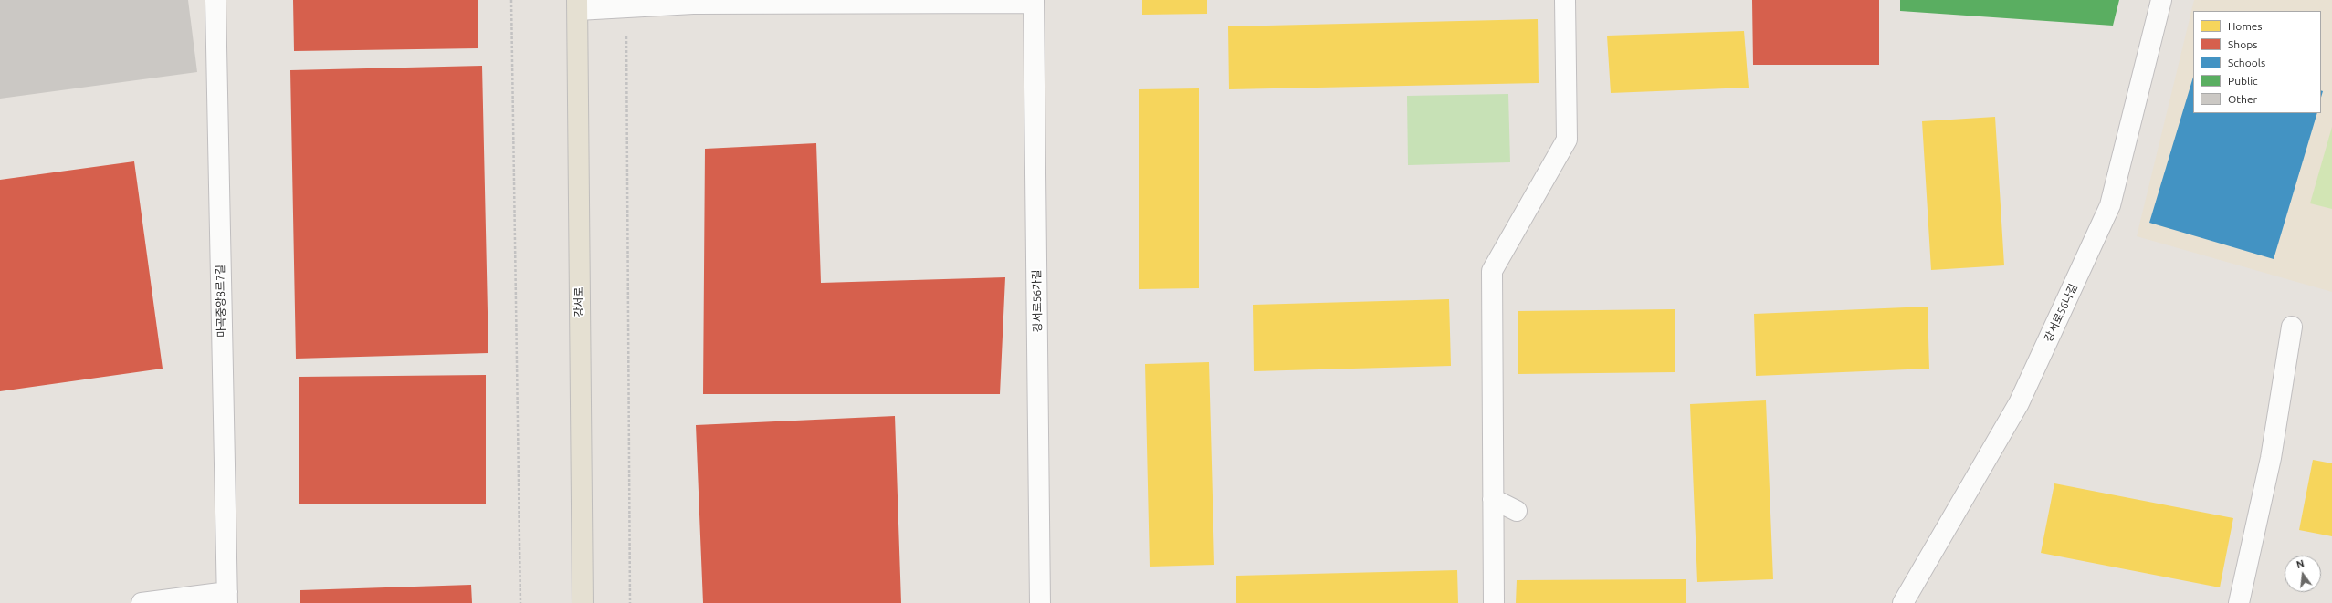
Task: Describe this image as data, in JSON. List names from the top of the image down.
{
  "streets": {
    "main road": ["강서로"],
    "street": ["마곡중앙8로7길", "강서로56가길", "강서로56나길"]
  },
  "legend": [
    "Homes",
    "Shops",
    "Schools",
    "Public",
    "Other"
  ],
  "north": "top"
}
